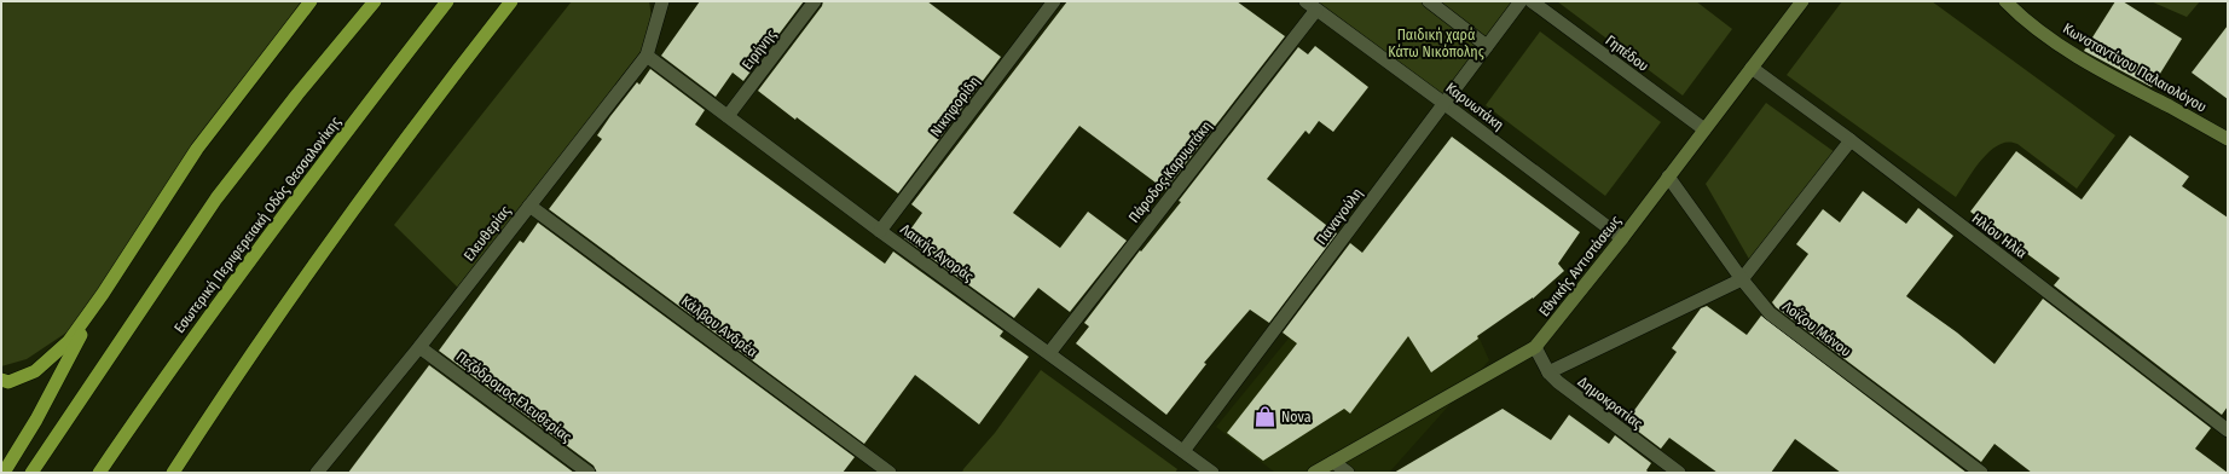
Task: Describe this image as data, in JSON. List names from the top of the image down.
{
  "streets": {
    "highway": ["Εσωτερική Περιφερειακή Οδός Θεσσαλονίκης"],
    "main road": ["Κωνσταντίνου Παλαιολόγου", "Εθνικής Αντιστάσεως"],
    "street": [
      "Ειρήνης",
      "Γηπέδου",
      "Νικηφορίδη",
      "Καρυωτάκη",
      "Πάροδος Καρυωτάκη",
      "Παναγούλη",
      "Ελευθερίας",
      "Ηλίου Ηλία",
      "Λαικής Αγοράς",
      "Κάλβου Ανδρέα",
      "Λοΐζου Μάνου",
      "Πεζόδρομος Ελευθερίας",
      "Δημοκρατίας"
    ]
  },
  "crossings": [
    ["Ειρήνης", "Λαικής Αγοράς"],
    ["Γηπέδου", "Εθνικής Αντιστάσεως"],
    ["Νικηφορίδη", "Λαικής Αγοράς"],
    ["Καρυωτάκη", "Πάροδος Καρυωτάκη"],
    ["Καρυωτάκη", "Παναγούλη"],
    ["Καρυωτάκη", "Εθνικής Αντιστάσεως"],
    ["Πάροδος Καρυωτάκη", "Λαικής Αγοράς"],
    ["Παναγούλη", "Λαικής Αγοράς"],
    ["Ελευθερίας", "Λαικής Αγοράς"],
    ["Ελευθερίας", "Κάλβου Ανδρέα"],
    ["Ελευθερίας", "Πεζόδρομος Ελευθερίας"],
    ["Ηλίου Ηλία", "Εθνικής Αντιστάσεως"],
    ["Εθνικής Αντιστάσεως", "Λοΐζου Μάνου"],
    ["Εθνικής Αντιστάσεως", "Δημοκρατίας"]
  ],
  "parks": ["Παιδική χαρά Κάτω Νικόπολης"],
  "places": {
    "shop": ["Nova"]
  }
}
